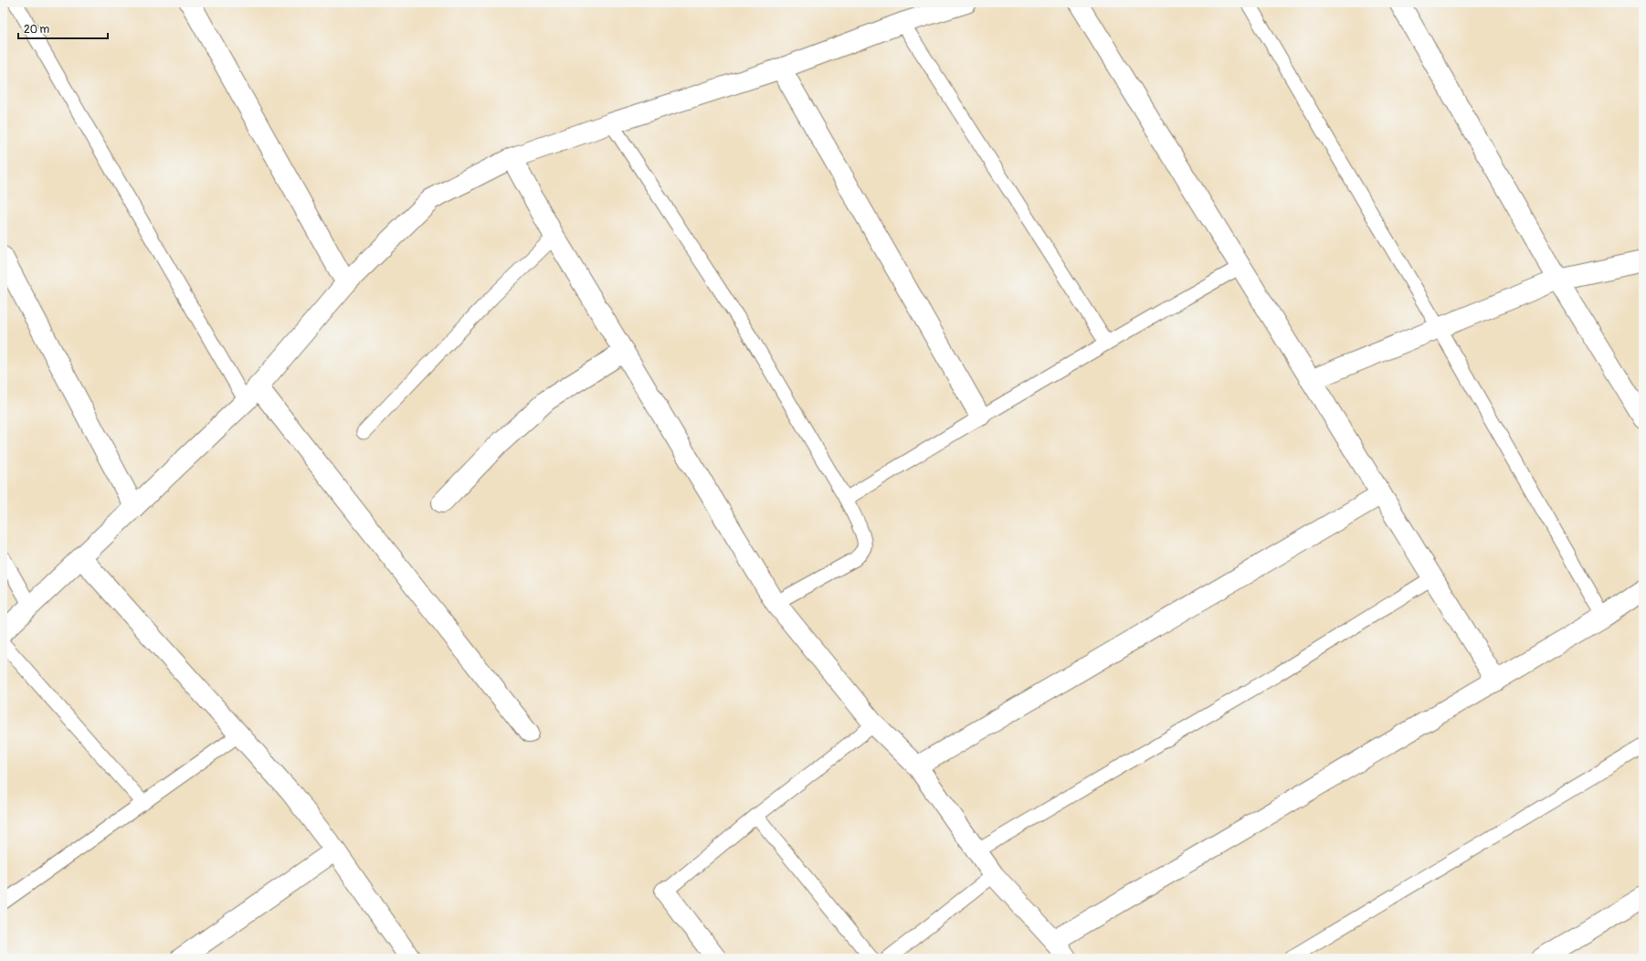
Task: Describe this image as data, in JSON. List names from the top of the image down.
{
  "scale_bar": "20 m"
}
